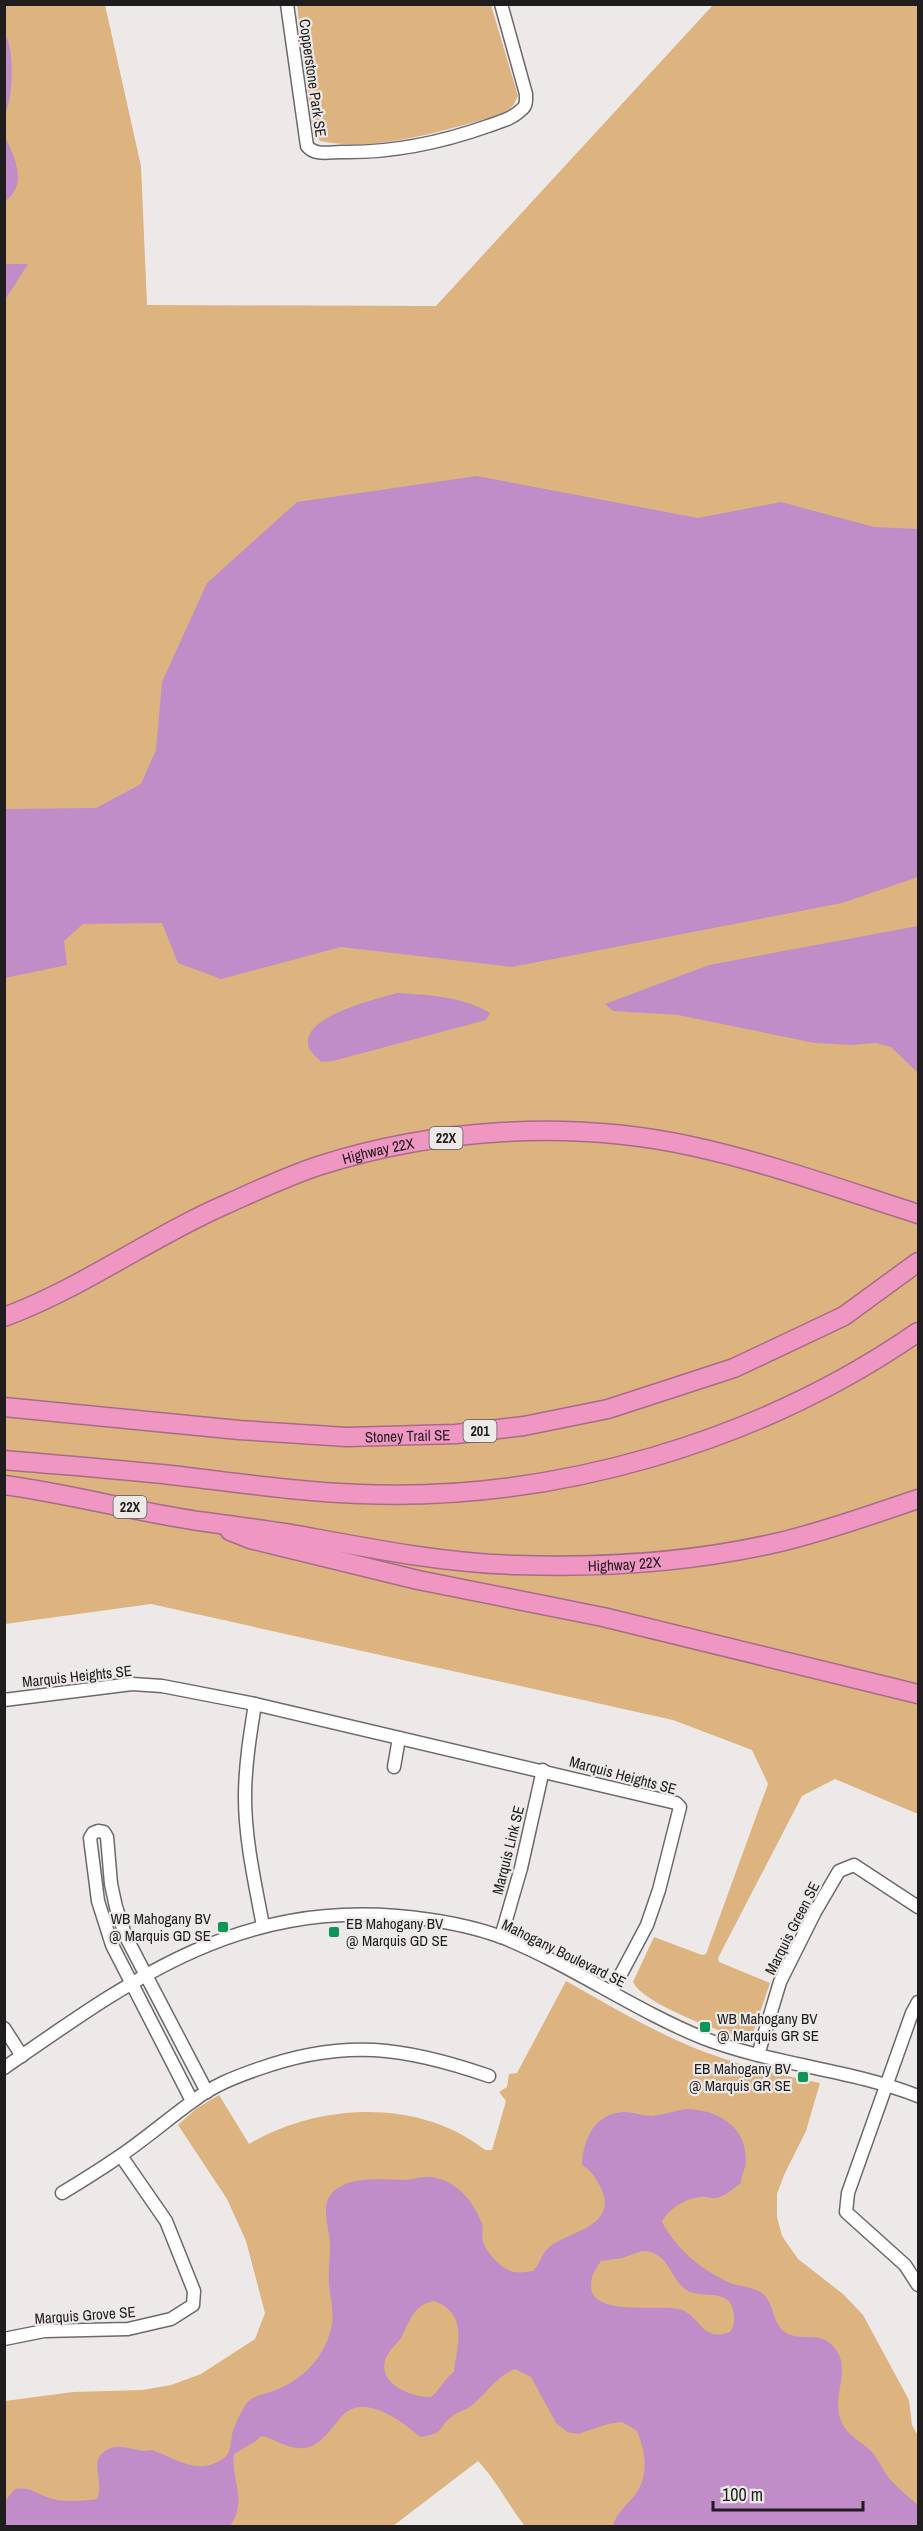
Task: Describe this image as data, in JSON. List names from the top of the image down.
{
  "streets": {
    "highway": [
      "22X",
      "Highway 22X",
      "201",
      "Stoney Trail SE"
    ],
    "street": [
      "Copperstone Park SE",
      "Marquis Heights SE",
      "Marquis Link SE",
      "Marquis Green SE",
      "Mahogany Boulevard SE",
      "Marquis Grove SE"
    ]
  },
  "crossings": [
    ["Marquis Heights SE", "Marquis Link SE"],
    ["Marquis Heights SE", "Mahogany Boulevard SE"],
    ["Marquis Link SE", "Mahogany Boulevard SE"],
    ["Marquis Green SE", "Mahogany Boulevard SE"]
  ],
  "places": {
    "transit": [
      "WB Mahogany BV @ Marquis GD SE",
      "EB Mahogany BV @ Marquis GD SE",
      "WB Mahogany BV @ Marquis GR SE",
      "EB Mahogany BV @ Marquis GR SE"
    ]
  },
  "scale_bar": "100 m"
}
